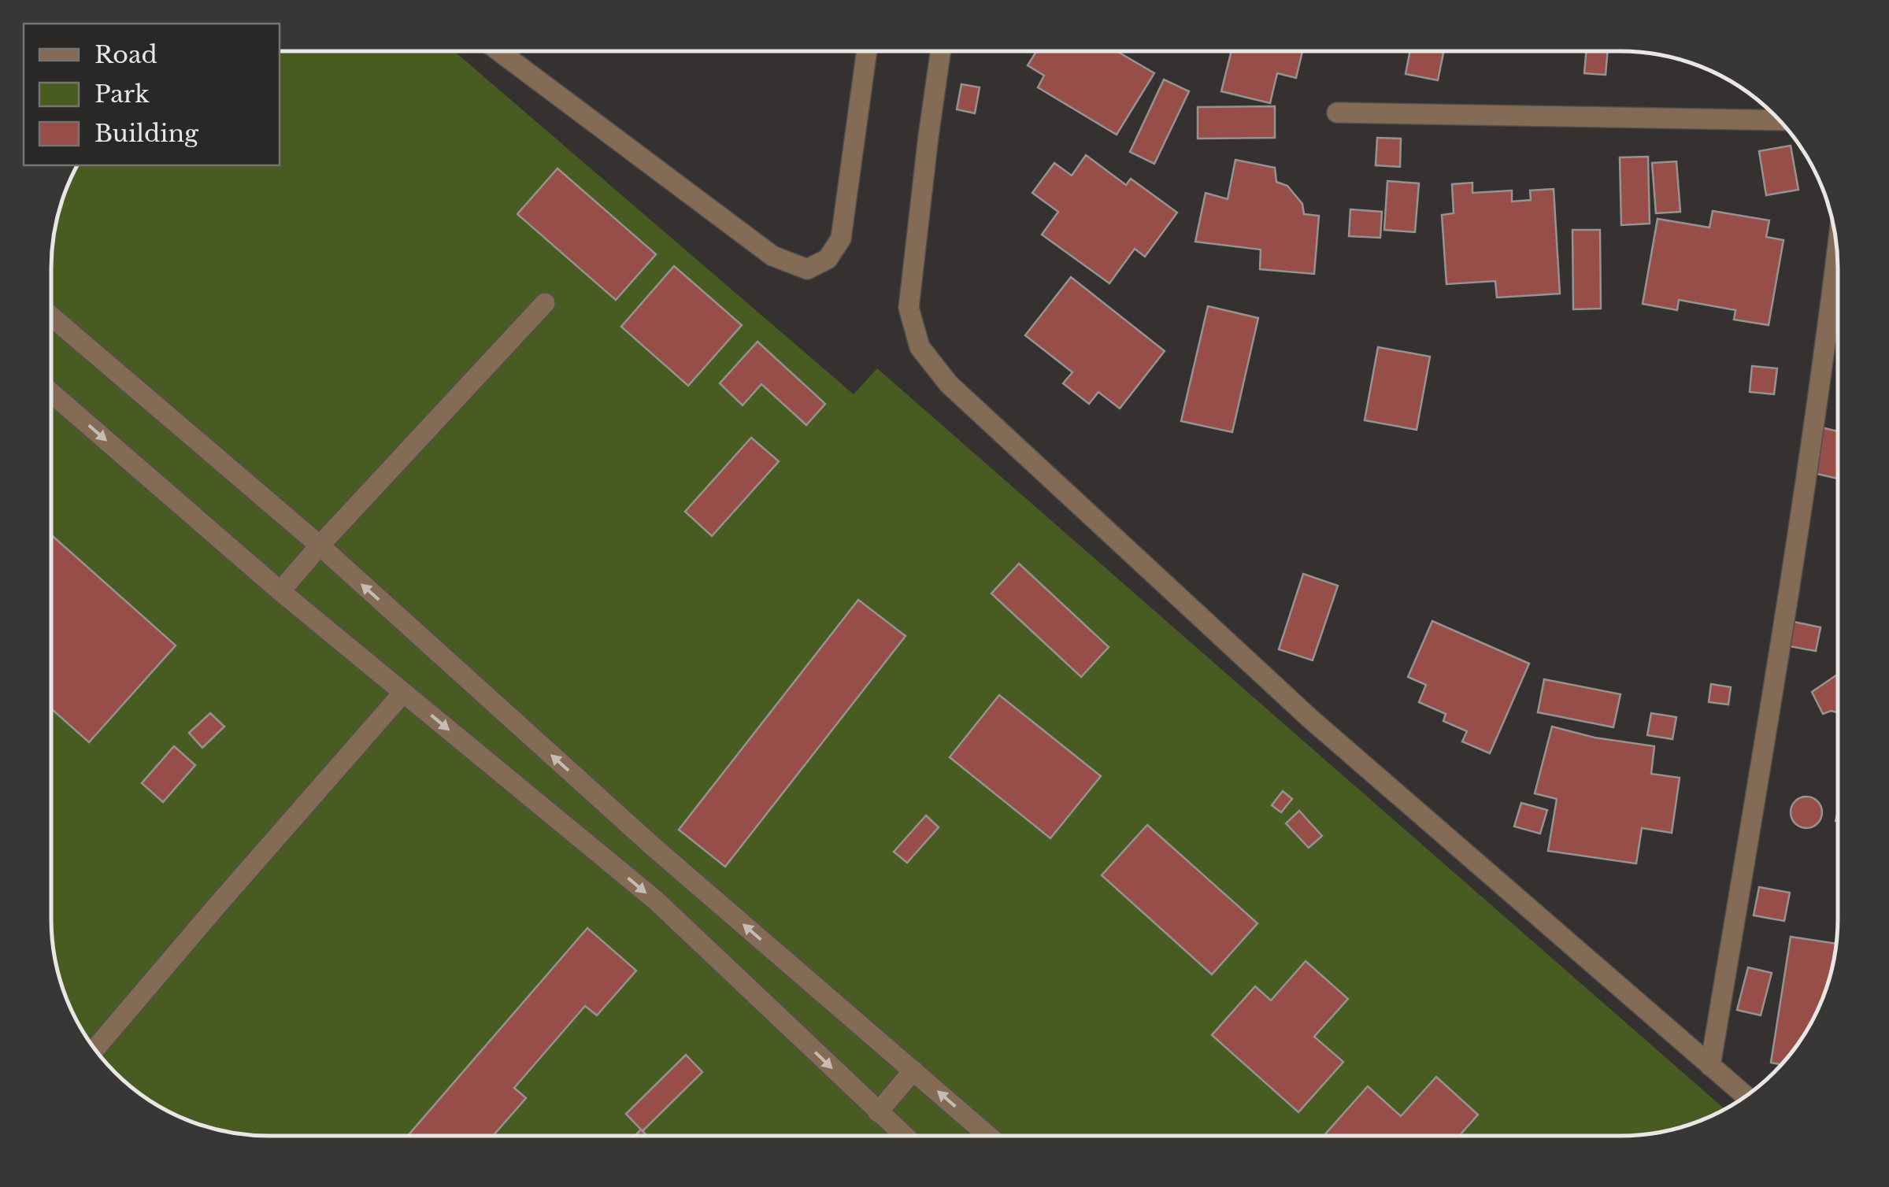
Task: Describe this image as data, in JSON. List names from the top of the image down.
{
  "legend": ["Road", "Park", "Building"]
}
